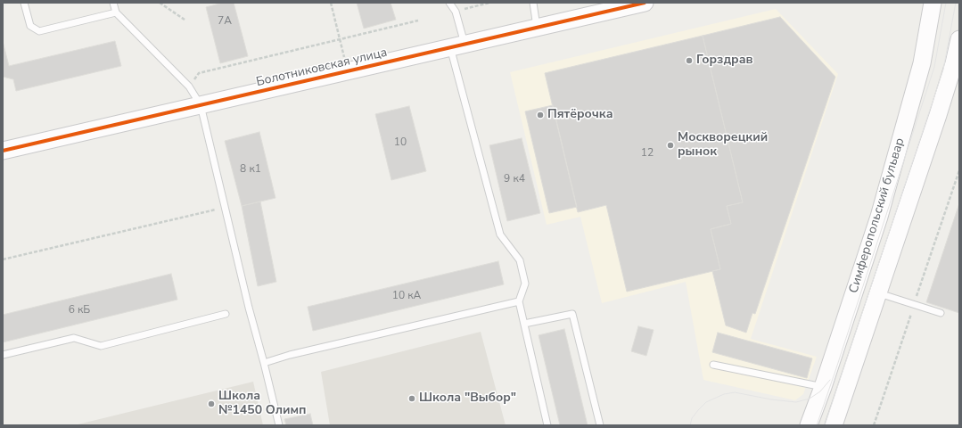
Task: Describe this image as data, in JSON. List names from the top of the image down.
{
  "streets": {
    "main road": ["Болотниковская улица", "Симферопольский бульвар"]
  },
  "places": [
    "Горздрав",
    "Пятёрочка",
    "Москворецкий рынок",
    "Школа \"Выбор\"",
    "Школа №1450 Олимп"
  ],
  "house_numbers": [
    "7А",
    "10",
    "12",
    "8 к1",
    "9 к4",
    "10 кА",
    "6 кБ"
  ]
}
